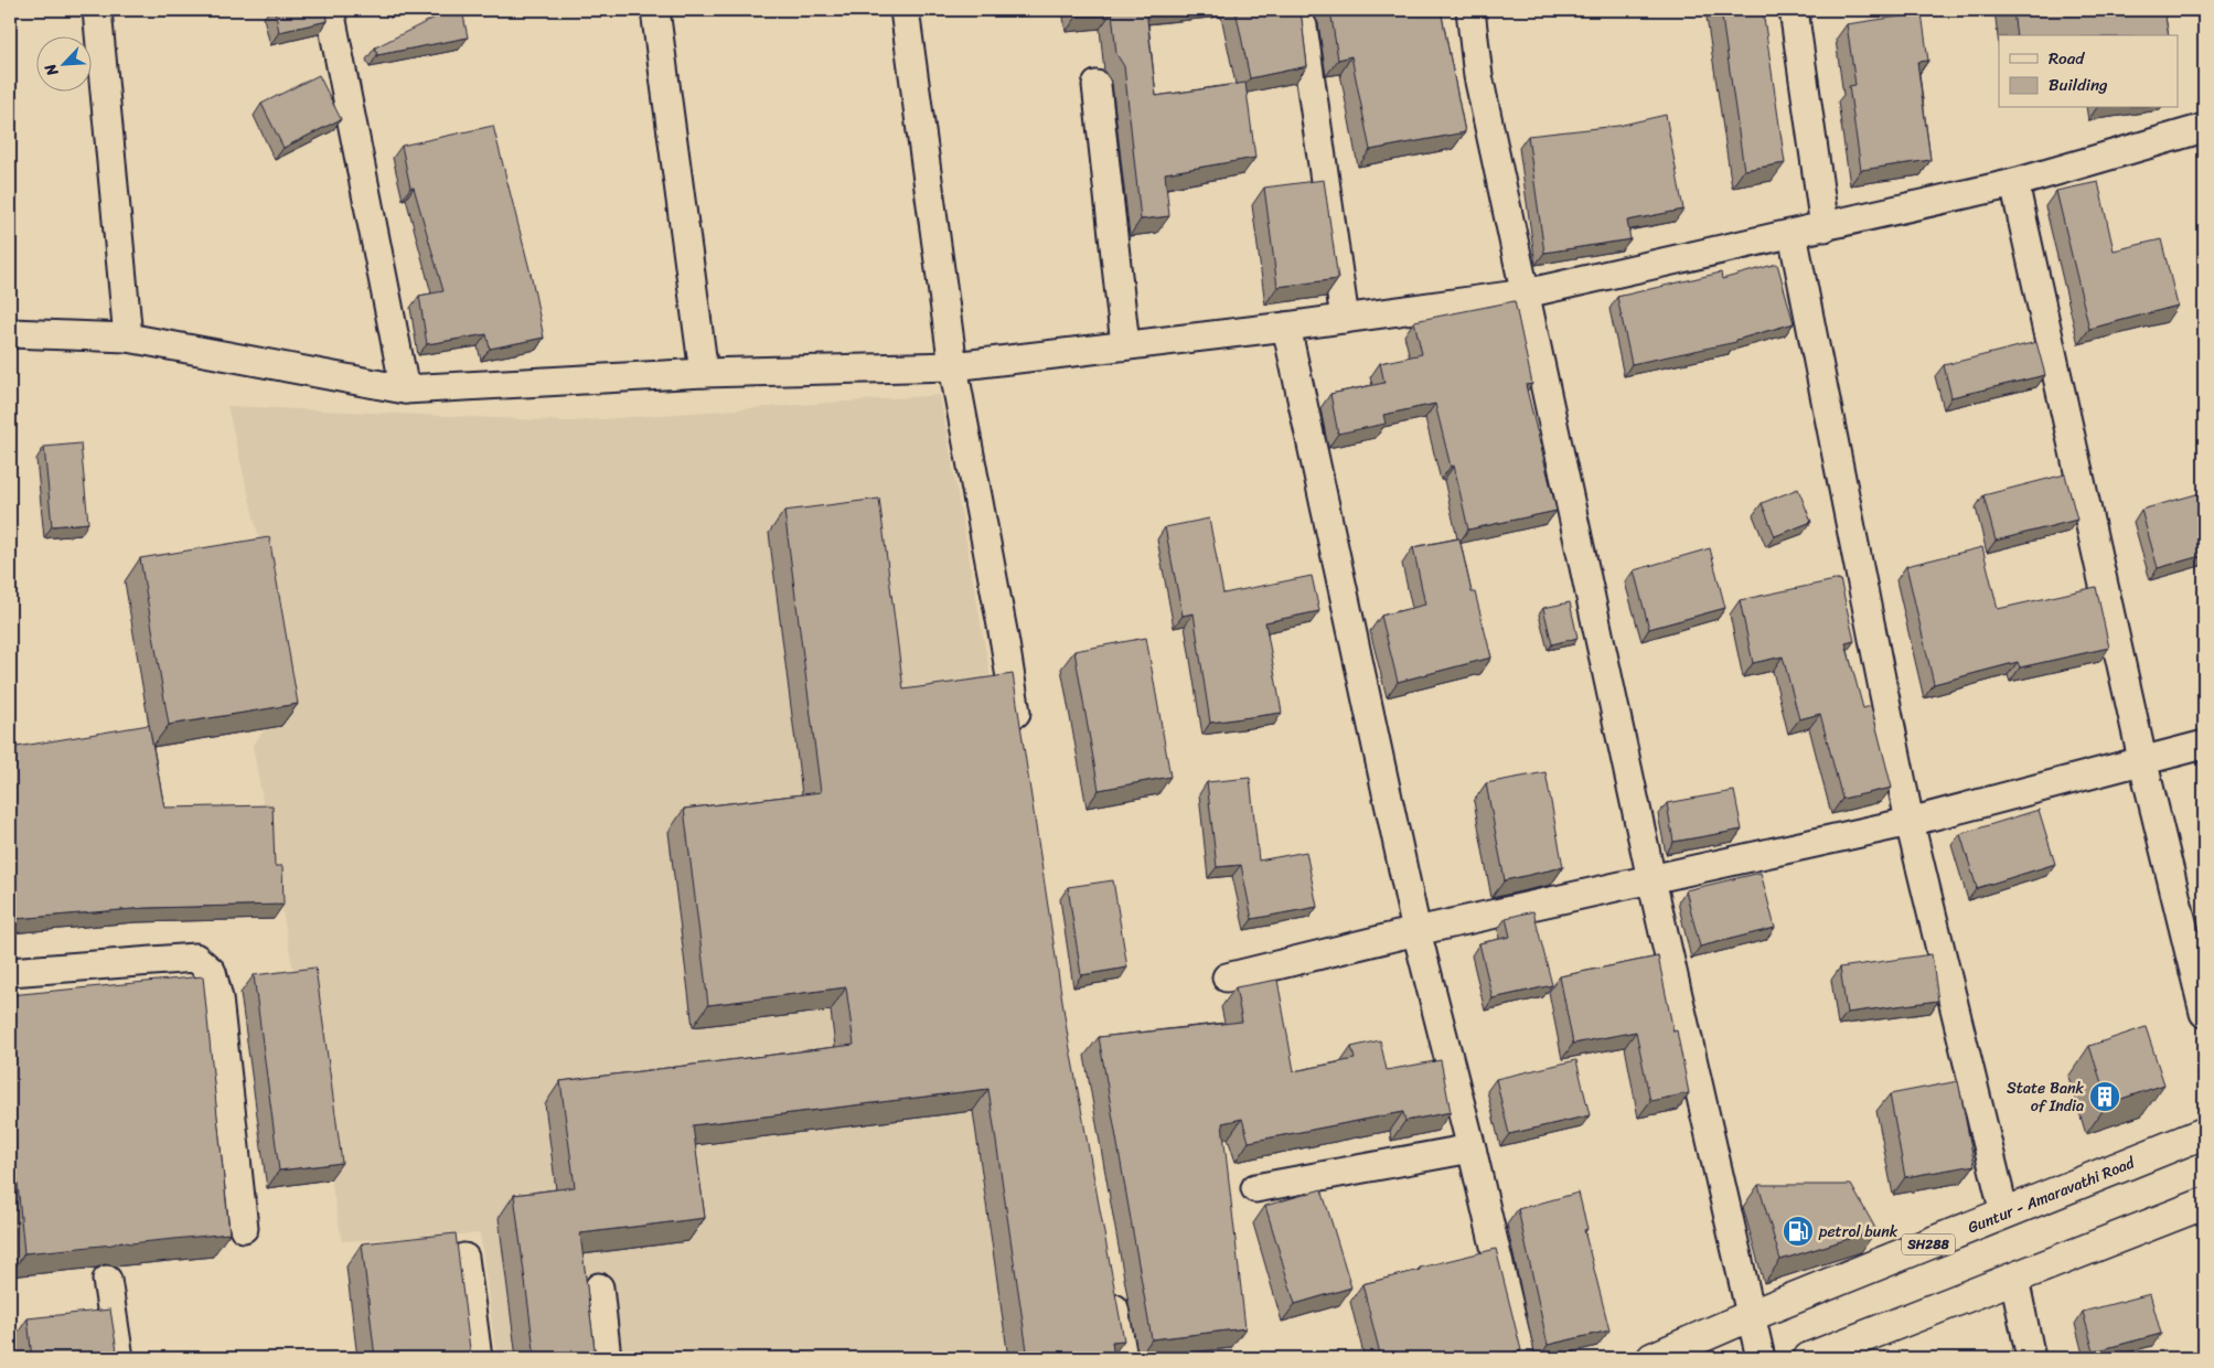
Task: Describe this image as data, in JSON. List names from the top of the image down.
{
  "streets": {
    "main road": ["Guntur - Amaravathi Road", "SH288"]
  },
  "places": {
    "building": ["State Bank of India"],
    "fuel station": ["petrol bunk"]
  },
  "legend": ["Road", "Building"],
  "north": "bottom left"
}
